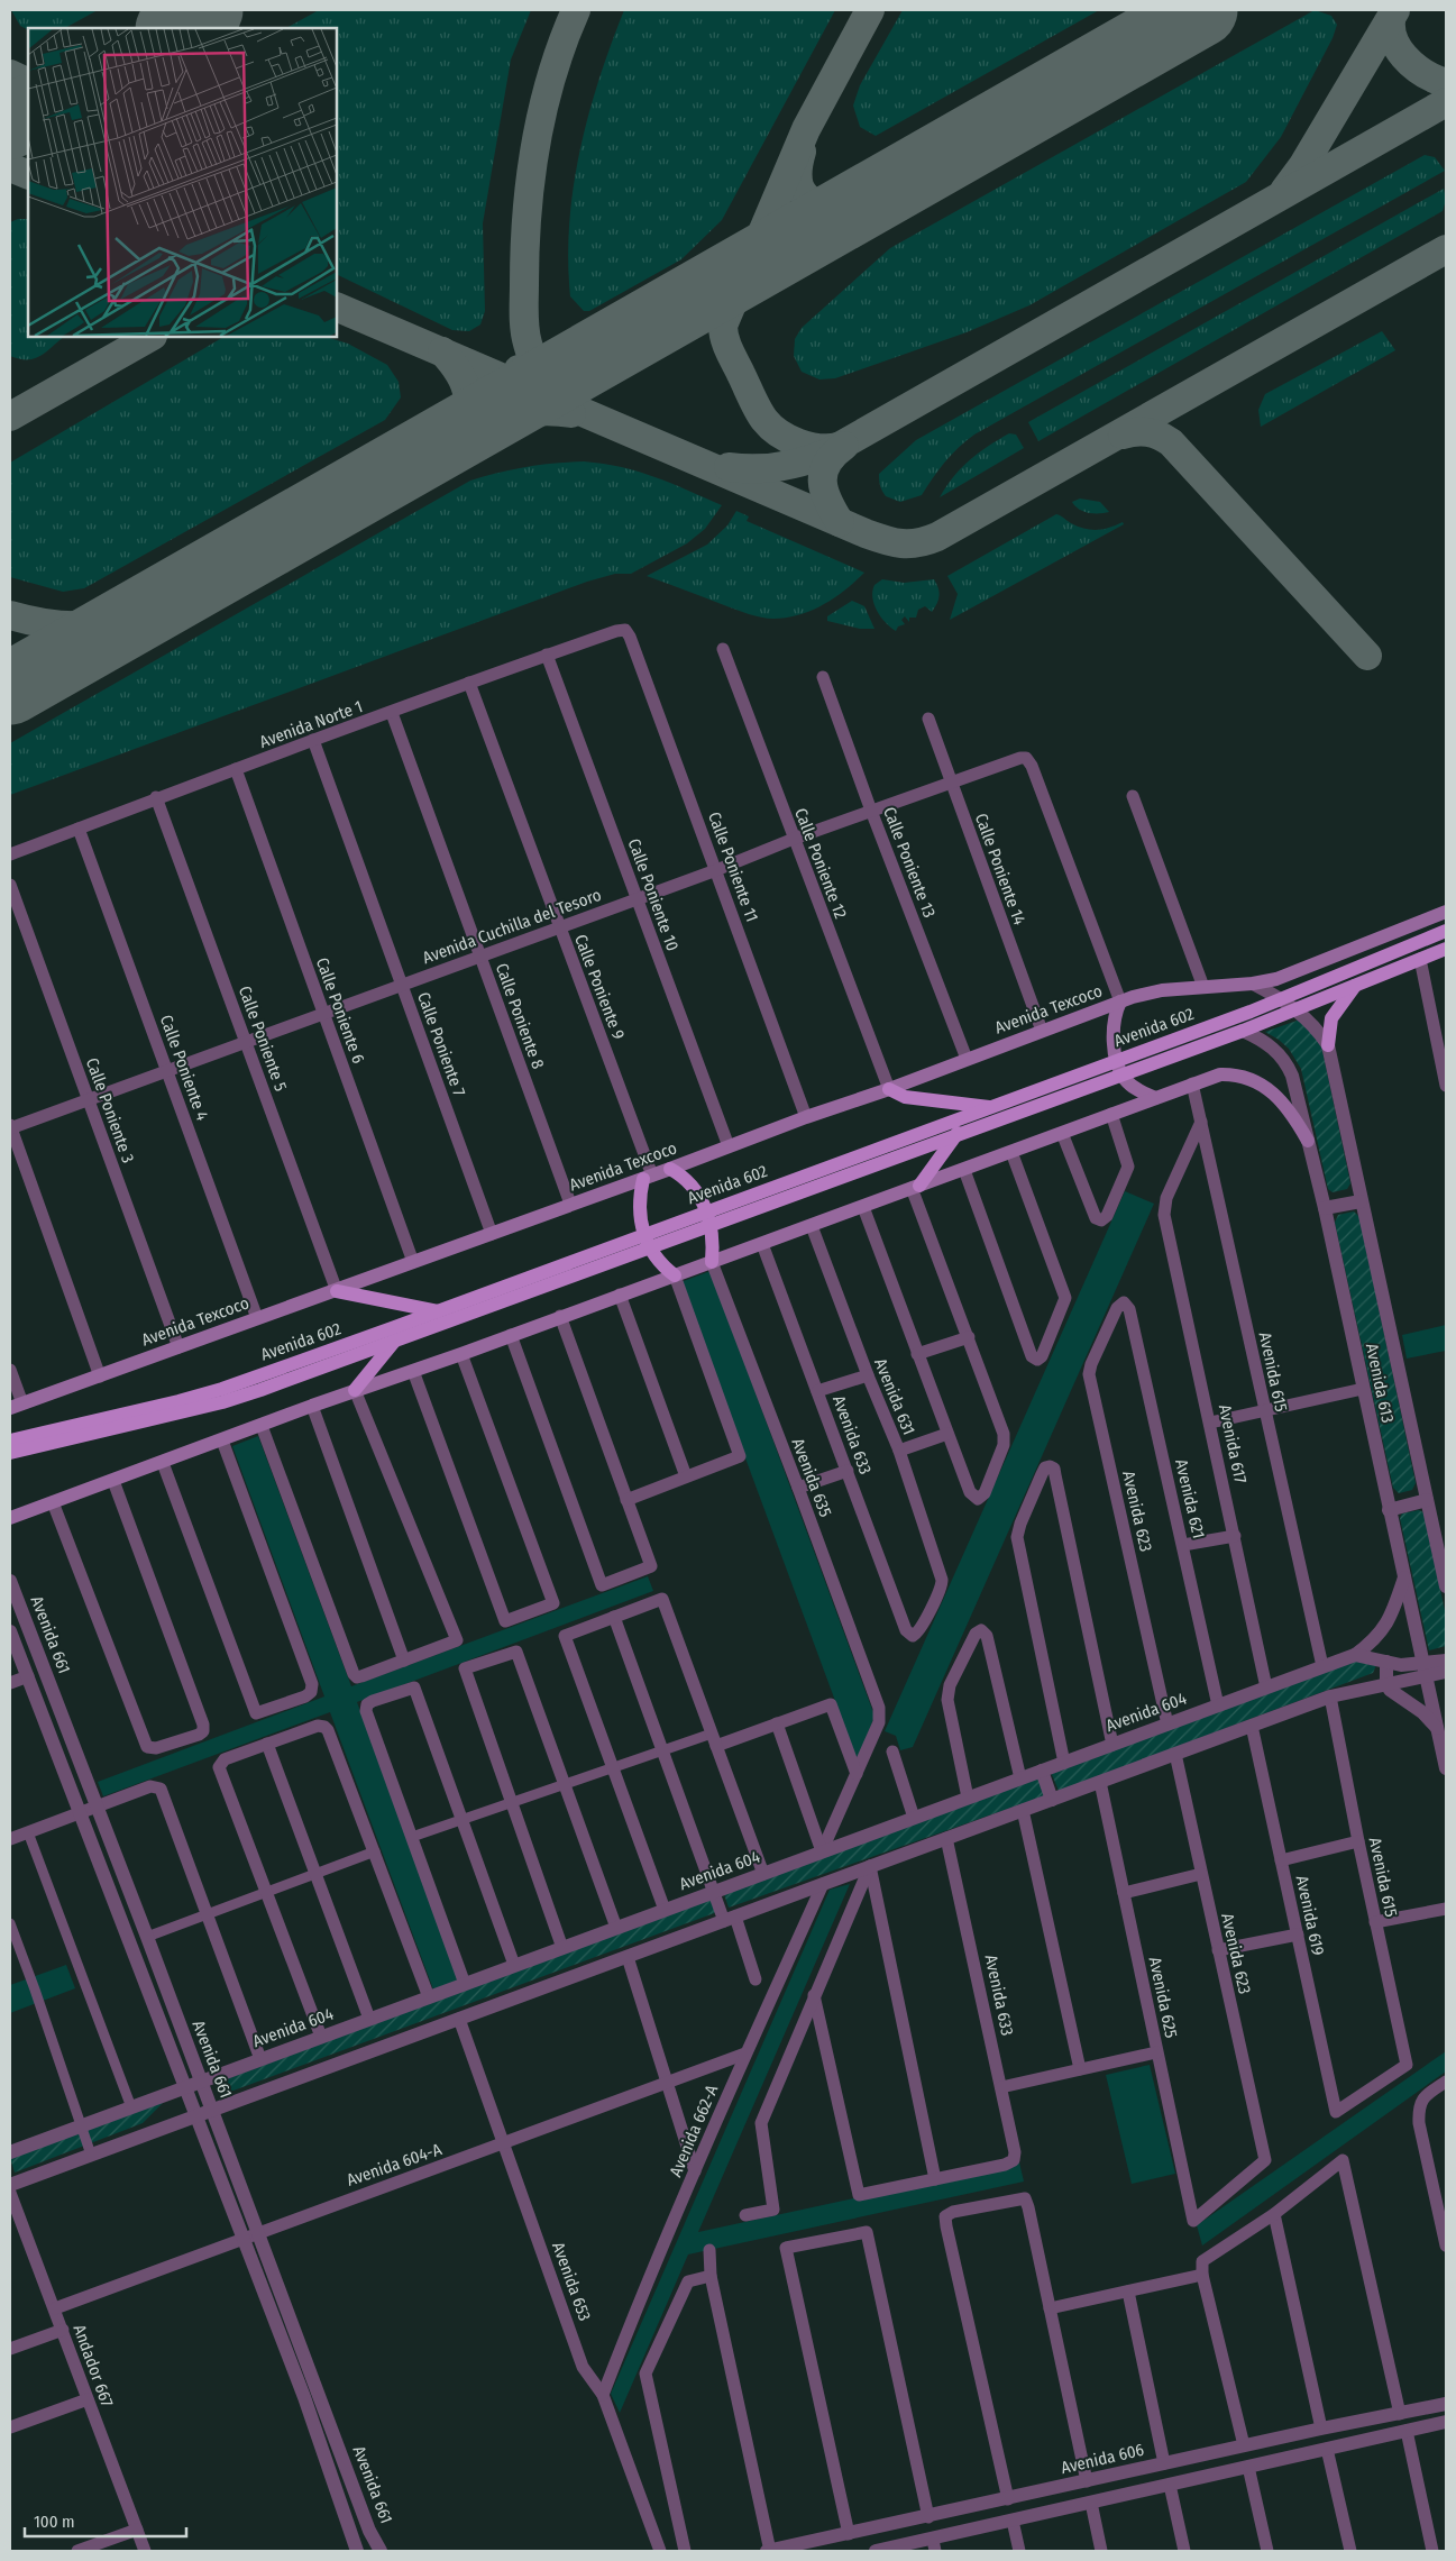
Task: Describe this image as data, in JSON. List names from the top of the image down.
{
  "streets": {
    "main road": ["Avenida Texcoco", "Avenida 602"],
    "street": [
      "Avenida Norte 1",
      "Calle Poniente 13",
      "Calle Poniente 12",
      "Calle Poniente 11",
      "Calle Poniente 14",
      "Calle Poniente 10",
      "Avenida Cuchilla del Tesoro",
      "Calle Poniente 9",
      "Calle Poniente 6",
      "Calle Poniente 8",
      "Calle Poniente 5",
      "Calle Poniente 7",
      "Calle Poniente 4",
      "Calle Poniente 3",
      "Avenida 615",
      "Avenida 613",
      "Avenida 631",
      "Avenida 633",
      "Avenida 617",
      "Avenida 635",
      "Avenida 621",
      "Avenida 623",
      "Avenida 661",
      "Avenida 604",
      "Avenida 619",
      "Avenida 625",
      "Avenida 662-A",
      "Avenida 604-A",
      "Avenida 653",
      "Andador 667",
      "Avenida 606"
    ]
  },
  "crossings": [
    ["Avenida Norte 1", "Calle Poniente 11"],
    ["Avenida Norte 1", "Calle Poniente 10"],
    ["Avenida Norte 1", "Calle Poniente 9"],
    ["Avenida Norte 1", "Calle Poniente 6"],
    ["Avenida Norte 1", "Calle Poniente 8"],
    ["Avenida Norte 1", "Calle Poniente 5"],
    ["Avenida Norte 1", "Calle Poniente 7"],
    ["Avenida Norte 1", "Calle Poniente 4"],
    ["Calle Poniente 13", "Avenida Cuchilla del Tesoro"],
    ["Calle Poniente 13", "Avenida Texcoco"],
    ["Calle Poniente 12", "Avenida Cuchilla del Tesoro"],
    ["Calle Poniente 12", "Avenida Texcoco"],
    ["Calle Poniente 11", "Avenida Cuchilla del Tesoro"],
    ["Calle Poniente 11", "Avenida Texcoco"],
    ["Calle Poniente 14", "Avenida Cuchilla del Tesoro"],
    ["Calle Poniente 14", "Avenida Texcoco"],
    ["Calle Poniente 10", "Avenida Cuchilla del Tesoro"],
    ["Calle Poniente 10", "Avenida Texcoco"],
    ["Avenida Cuchilla del Tesoro", "Calle Poniente 9"],
    ["Avenida Cuchilla del Tesoro", "Avenida Texcoco"],
    ["Avenida Cuchilla del Tesoro", "Calle Poniente 6"],
    ["Avenida Cuchilla del Tesoro", "Calle Poniente 8"],
    ["Avenida Cuchilla del Tesoro", "Calle Poniente 5"],
    ["Avenida Cuchilla del Tesoro", "Calle Poniente 7"],
    ["Avenida Cuchilla del Tesoro", "Calle Poniente 4"],
    ["Avenida Cuchilla del Tesoro", "Calle Poniente 3"],
    ["Calle Poniente 9", "Avenida Texcoco"],
    ["Avenida Texcoco", "Calle Poniente 6"],
    ["Avenida Texcoco", "Calle Poniente 8"],
    ["Avenida Texcoco", "Calle Poniente 5"],
    ["Avenida Texcoco", "Calle Poniente 7"],
    ["Avenida Texcoco", "Calle Poniente 4"],
    ["Avenida Texcoco", "Calle Poniente 3"],
    ["Avenida 602", "Avenida 613"],
    ["Avenida 615", "Avenida 617"],
    ["Avenida 615", "Avenida 604"],
    ["Avenida 615", "Avenida 619"],
    ["Avenida 631", "Avenida 633"],
    ["Avenida 617", "Avenida 604"],
    ["Avenida 621", "Avenida 623"],
    ["Avenida 621", "Avenida 604"],
    ["Avenida 623", "Avenida 604"],
    ["Avenida 623", "Avenida 625"],
    ["Avenida 661", "Avenida 604"],
    ["Avenida 661", "Avenida 604-A"],
    ["Avenida 662-A", "Avenida 604-A"],
    ["Avenida 662-A", "Avenida 653"],
    ["Avenida 604-A", "Avenida 653"],
    ["Avenida 604-A", "Andador 667"]
  ],
  "scale_bar": "100 m"
}
